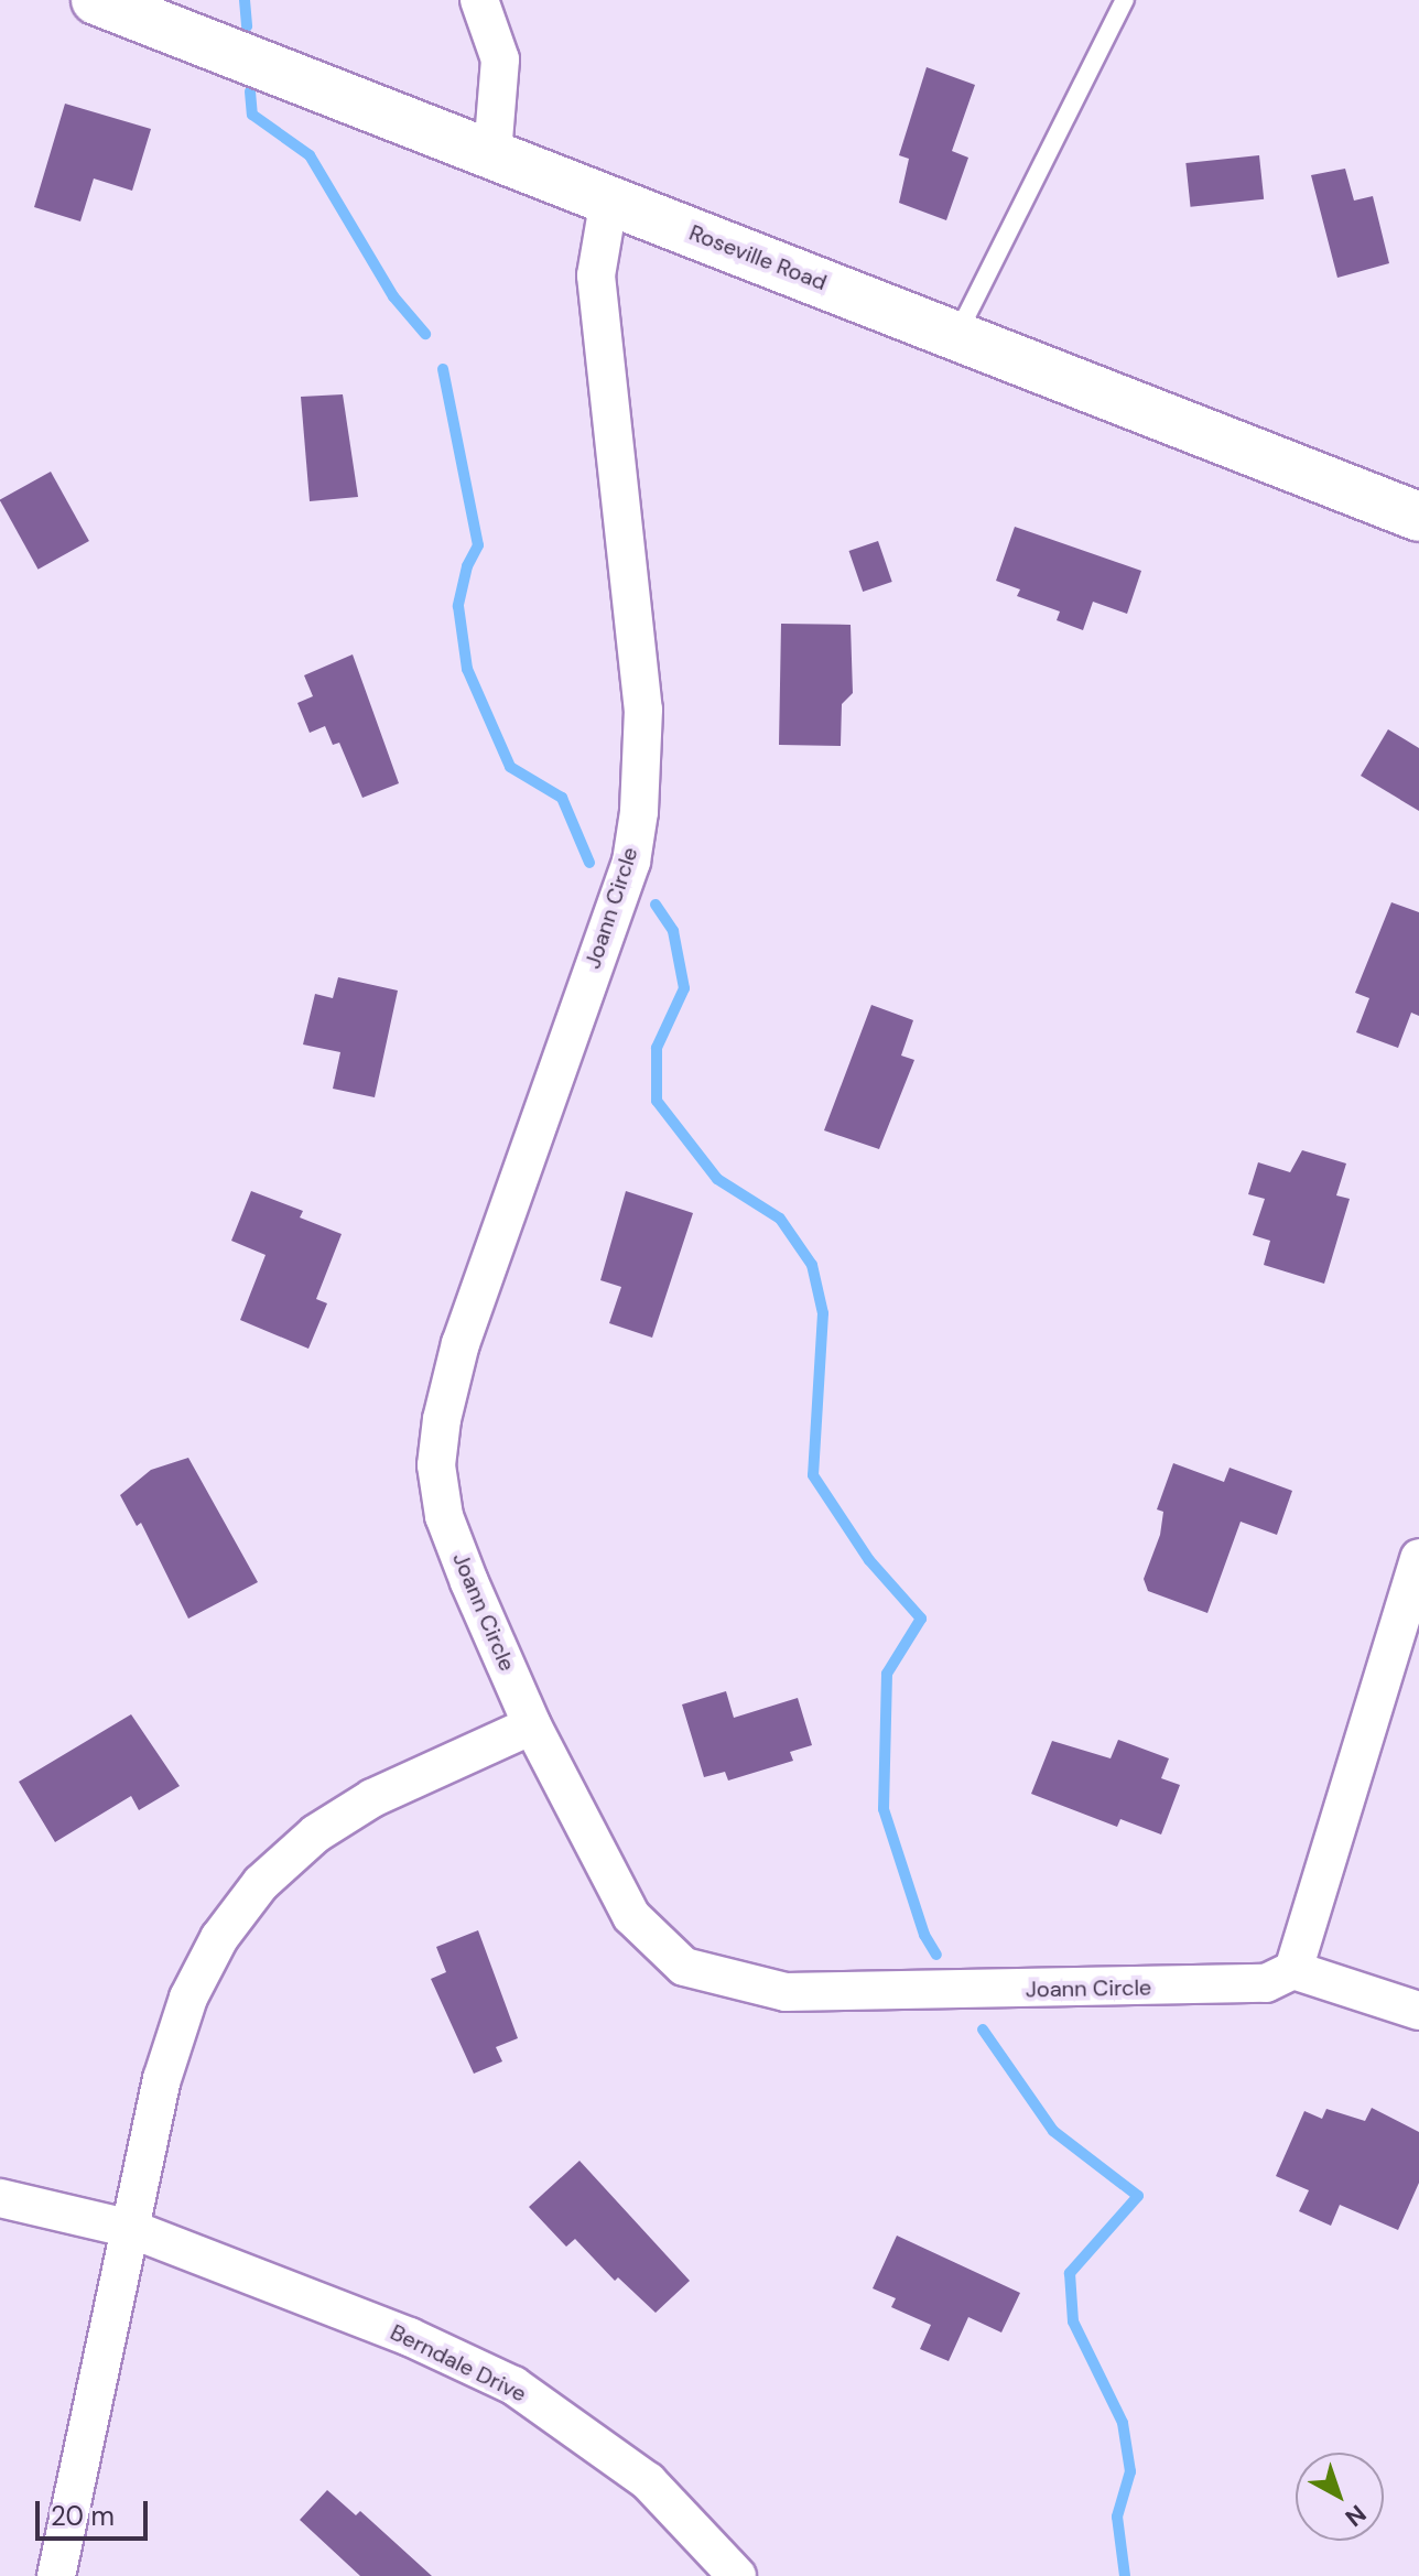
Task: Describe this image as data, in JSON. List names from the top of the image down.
{
  "streets": {
    "street": ["Roseville Road", "Joann Circle", "Berndale Drive"]
  },
  "crossings": [
    ["Roseville Road", "Joann Circle"]
  ],
  "scale_bar": "20 m",
  "north": "bottom right"
}
